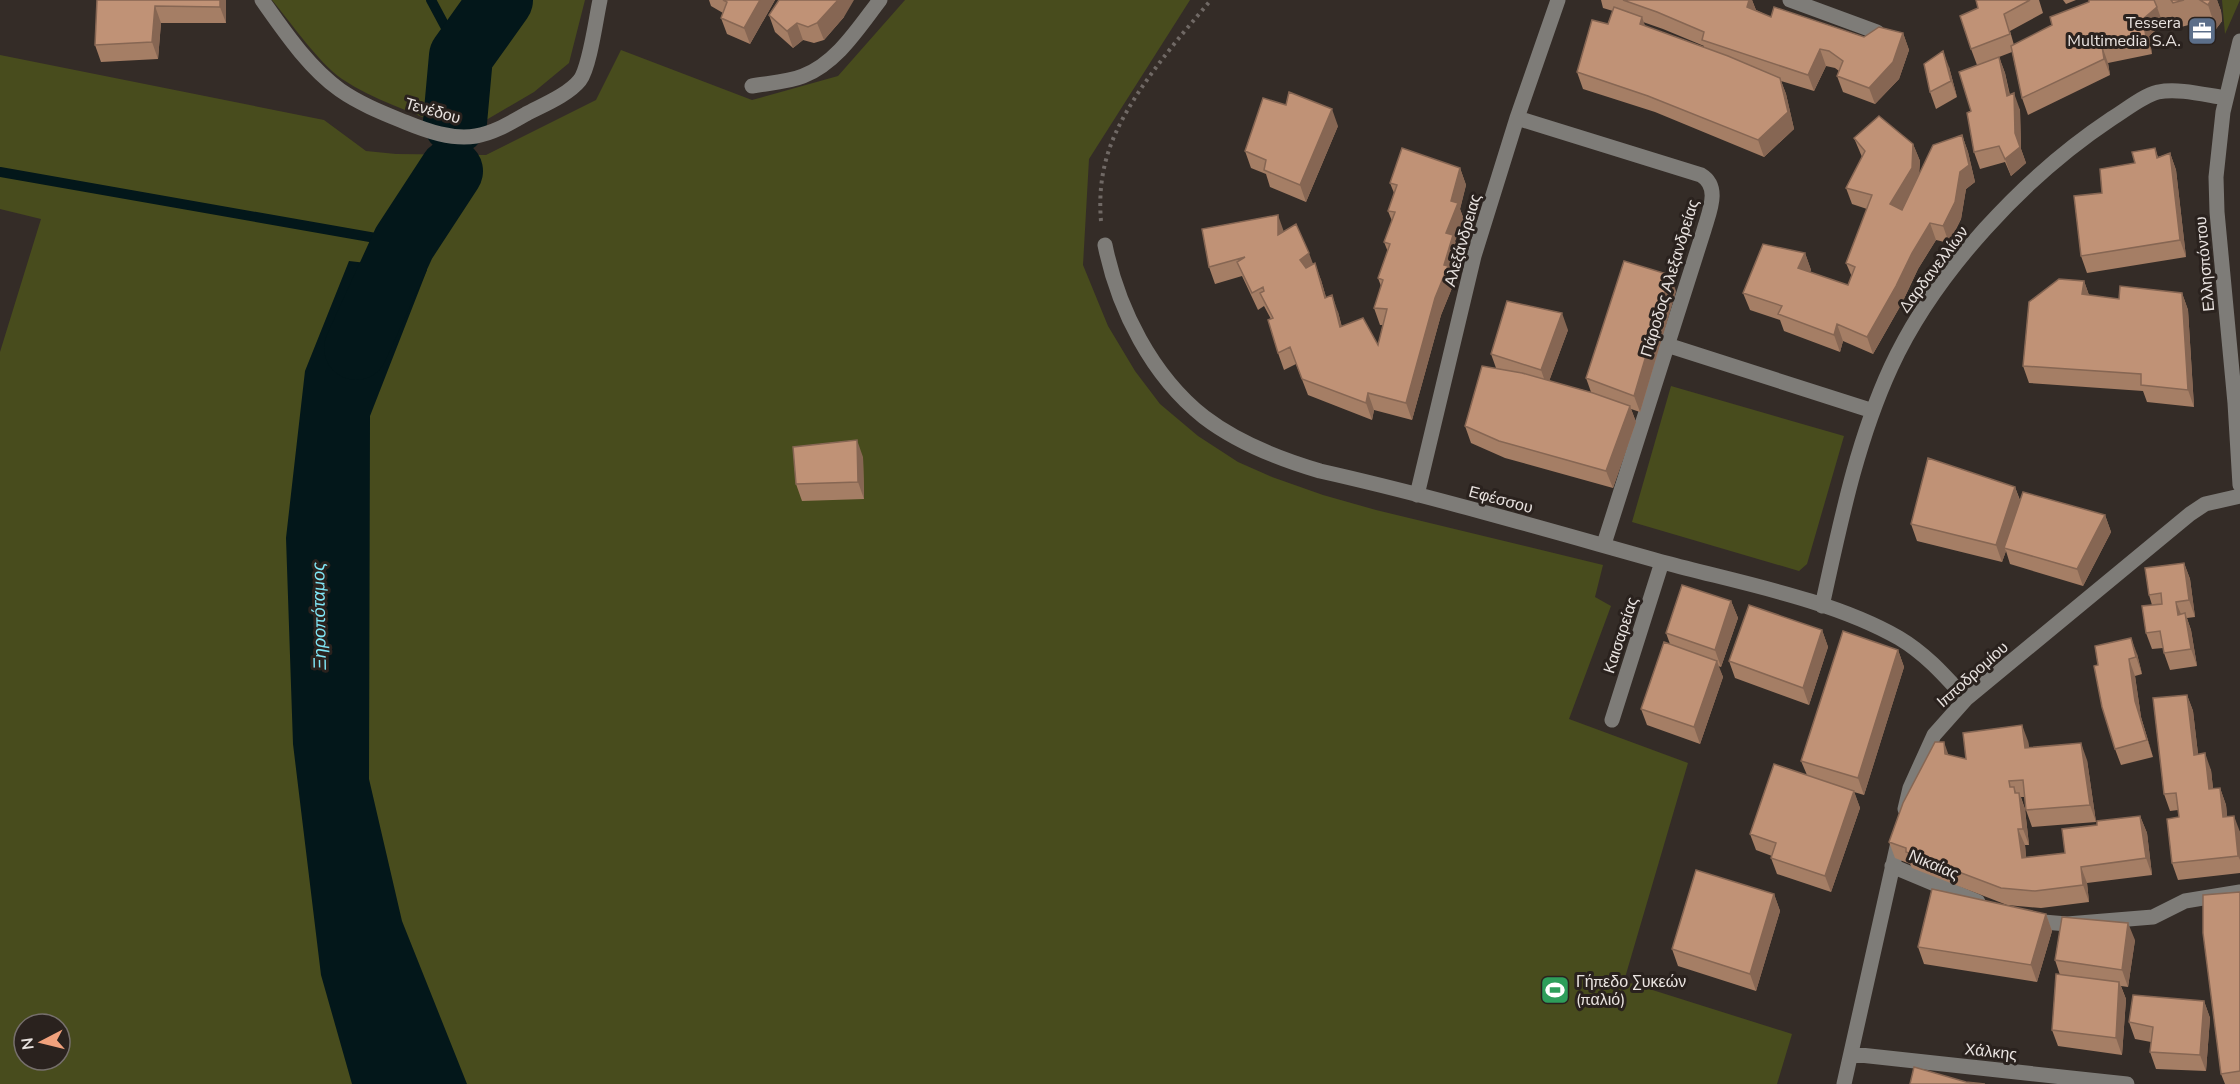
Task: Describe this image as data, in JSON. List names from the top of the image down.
{
  "streets": {
    "street": [
      "Τενέδου",
      "Αλεξάνδρειας",
      "Ελλησπόντου",
      "Δαρδανελλίων",
      "Πάροδος Αλεξανδρείας",
      "Εφέσσου",
      "Καισαρείας",
      "Ιπποδρομίου",
      "Νικαίας",
      "Χάλκης"
    ]
  },
  "crossings": [
    ["Αλεξάνδρειας", "Πάροδος Αλεξανδρείας"],
    ["Αλεξάνδρειας", "Εφέσσου"],
    ["Ελλησπόντου", "Δαρδανελλίων"],
    ["Δαρδανελλίων", "Εφέσσου"],
    ["Πάροδος Αλεξανδρείας", "Εφέσσου"],
    ["Εφέσσου", "Καισαρείας"],
    ["Εφέσσου", "Ιπποδρομίου"],
    ["Ιπποδρομίου", "Νικαίας"],
    ["Ιπποδρομίου", "Χάλκης"]
  ],
  "water": ["Ξηροπόταμος"],
  "places": {
    "office": ["Tessera Multimedia S.A."],
    "sports": ["Γήπεδο Συκεών (παλιό)"]
  },
  "north": "left"
}
